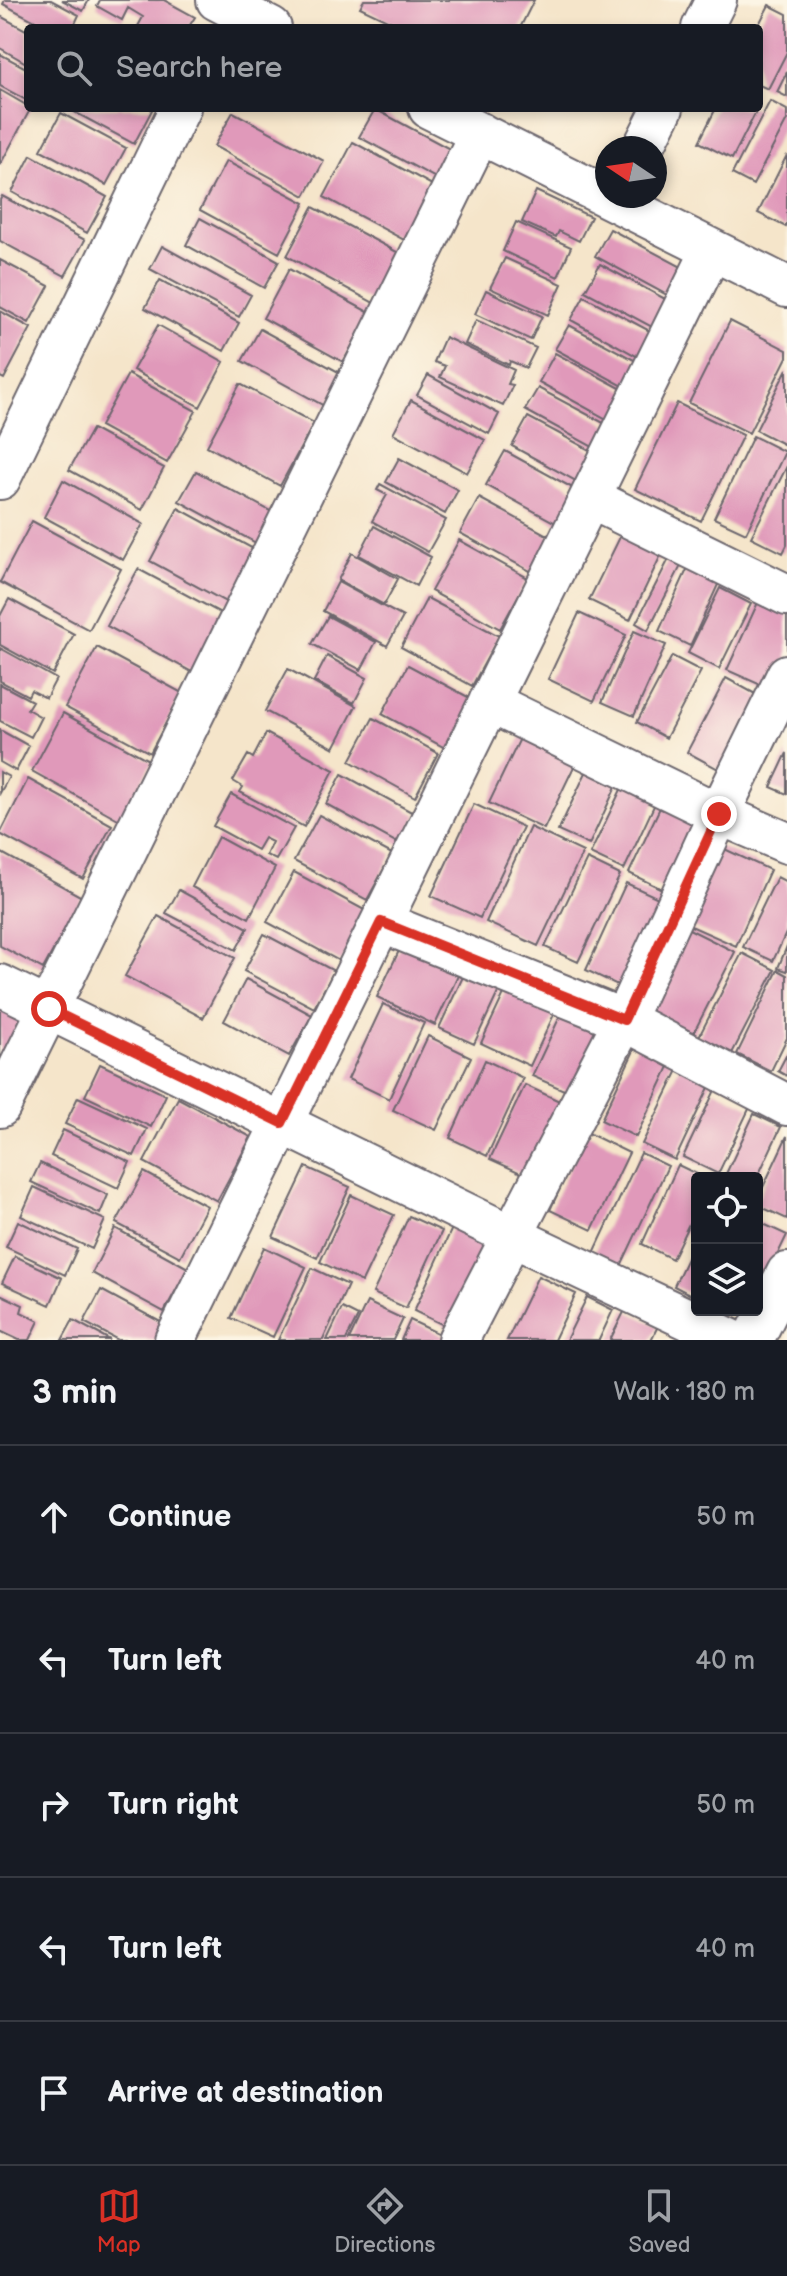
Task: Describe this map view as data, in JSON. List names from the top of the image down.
{
  "north": "left",
  "page": {
    "search": "Search here",
    "heading": ["3 min", "Walk · 180 m"],
    "list": [
      ["Continue", "50 m"],
      ["Turn left", "40 m"],
      ["Turn right", "50 m"],
      ["Turn left", "40 m"],
      "Arrive at destination"
    ],
    "nav": ["Map", "Directions", "Saved"]
  }
}
